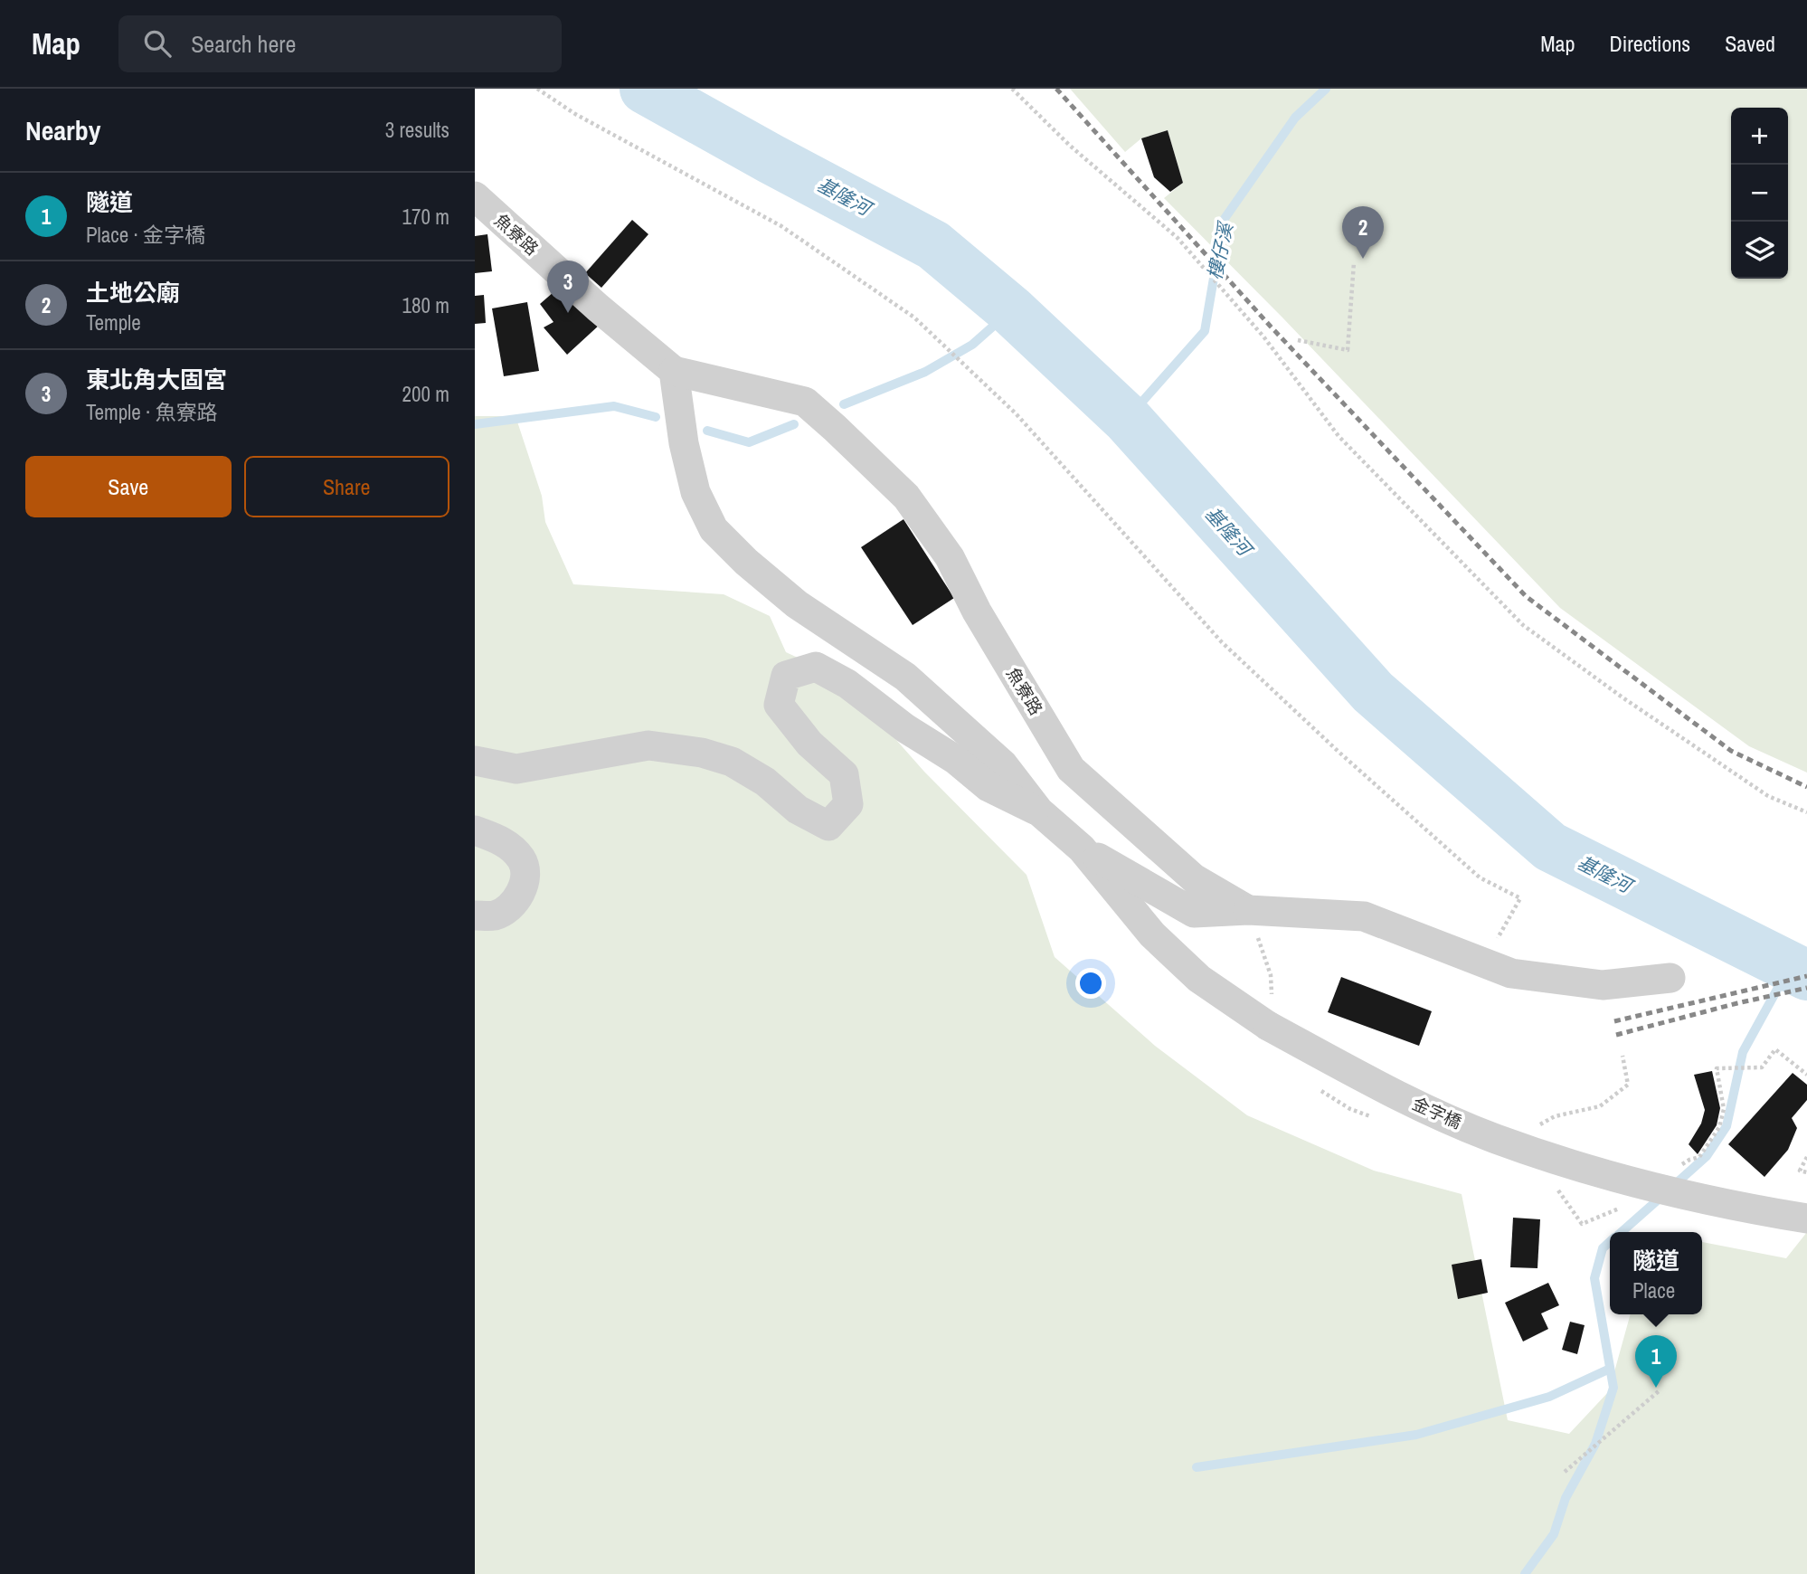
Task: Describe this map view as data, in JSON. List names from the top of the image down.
{
  "streets": {
    "street": ["魚寮路", "金字橋"]
  },
  "water": ["基隆河", "樓仔溪"],
  "page": {
    "header": "Map",
    "search": "Search here",
    "nav": ["Map", "Directions", "Saved"],
    "heading": ["Nearby", "3 results"],
    "map_buttons": ["+", "−"],
    "list": [
      {
        "mark": "1",
        "name": "隧道",
        "note": "Place · 金字橋",
        "value": "170 m"
      },
      {
        "mark": "2",
        "name": "土地公廟",
        "note": "Temple",
        "value": "180 m"
      },
      {
        "mark": "3",
        "name": "東北角大固宮",
        "note": "Temple · 魚寮路",
        "value": "200 m"
      }
    ],
    "pins": ["2", "3", "1"],
    "buttons": ["Save", "Share"],
    "popup": ["隧道", "Place"]
  }
}
